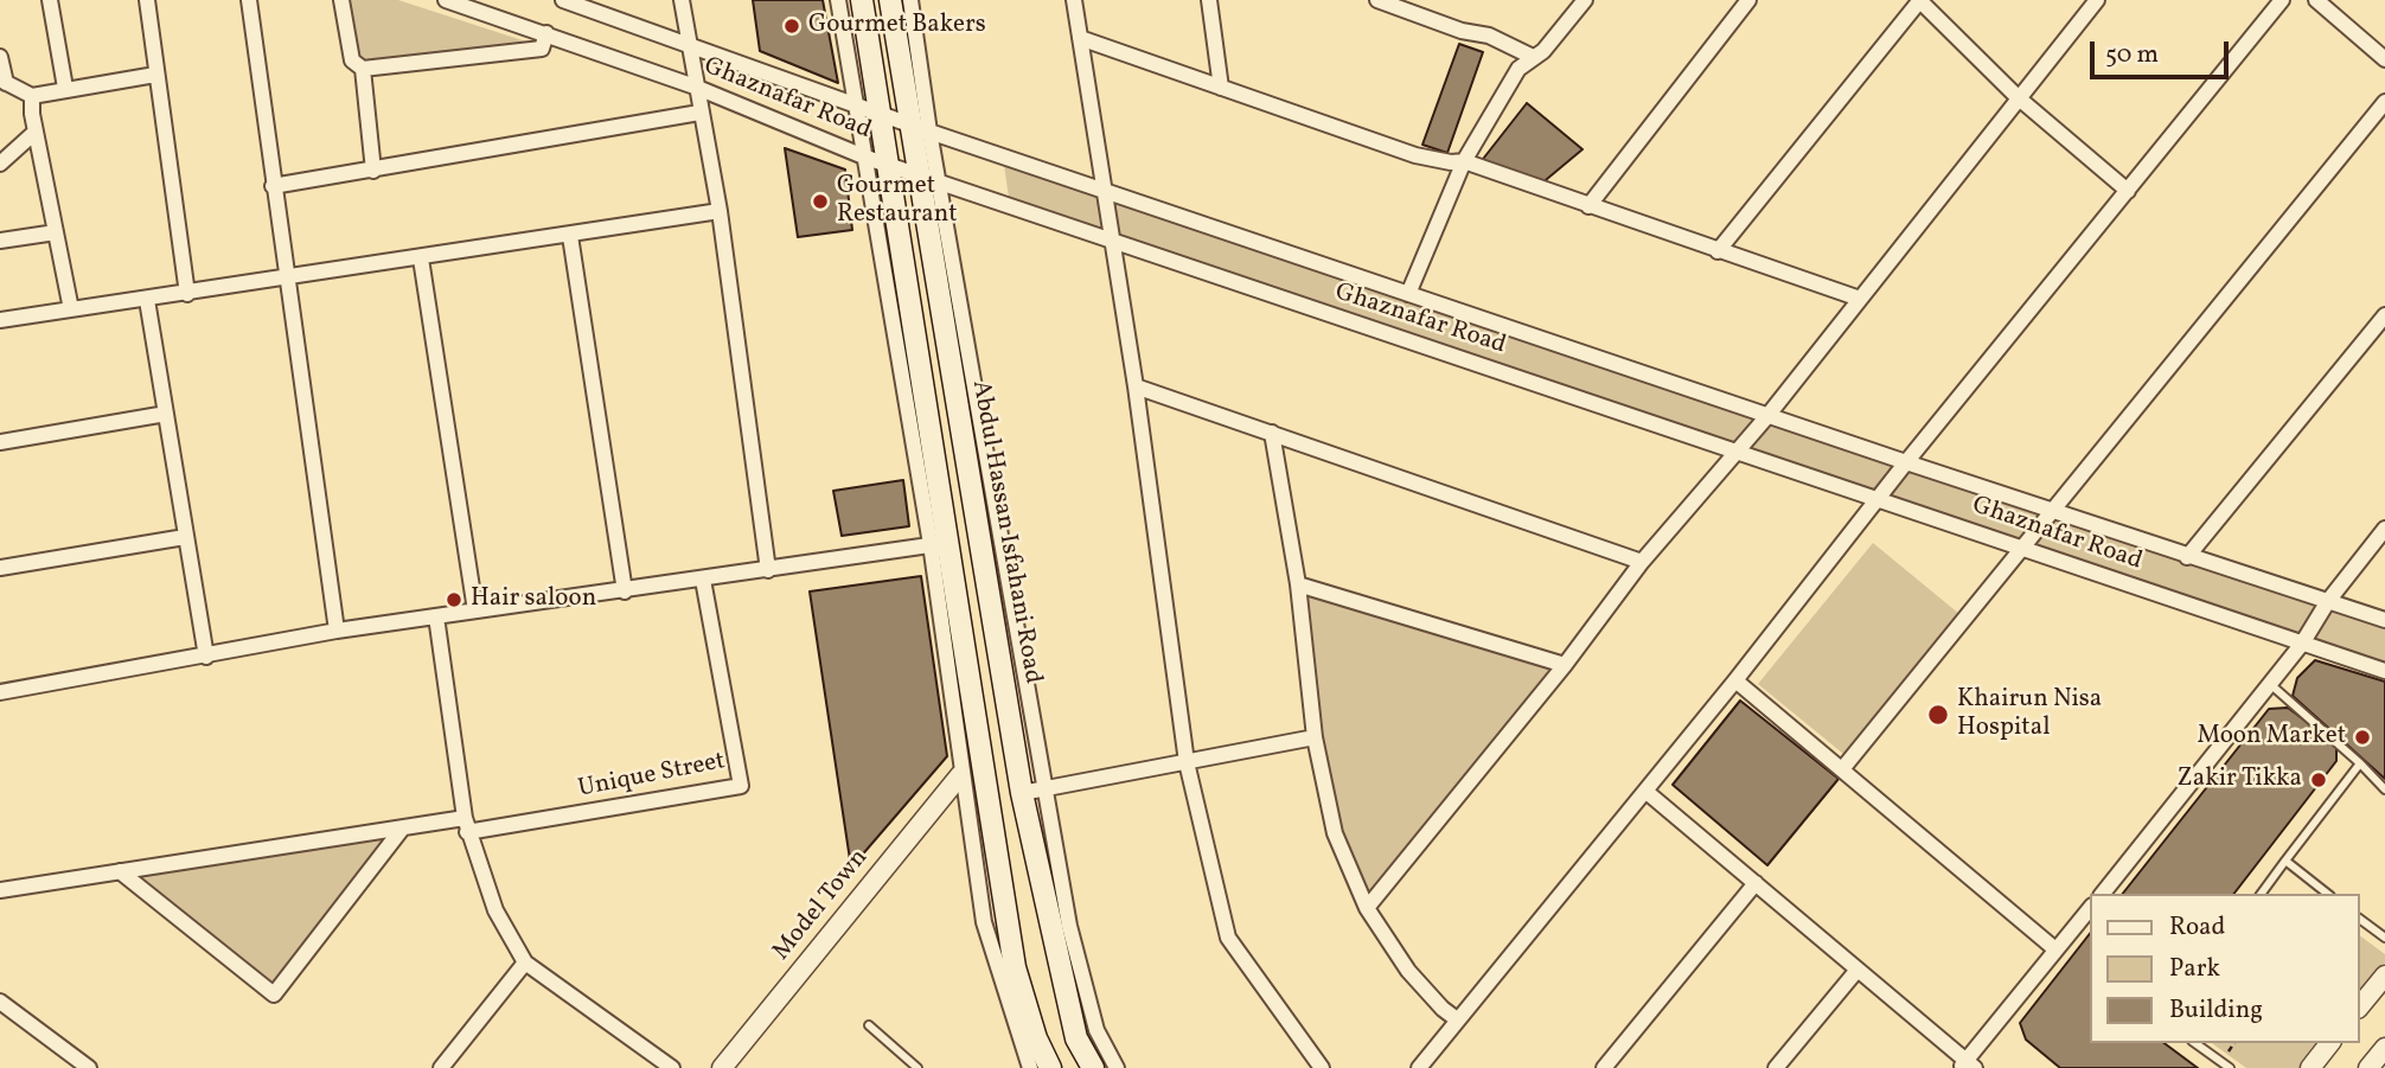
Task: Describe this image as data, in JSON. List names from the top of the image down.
{
  "streets": {
    "main road": ["Abdul Hassan Isfahani Road"],
    "street": ["Ghaznafar Road", "Unique Street", "Model Town"]
  },
  "crossings": [
    ["Ghaznafar Road", "Abdul Hassan Isfahani Road"]
  ],
  "places": [
    "Gourmet Bakers",
    "Gourmet Restaurant",
    "Hair saloon",
    "Khairun Nisa Hospital",
    "Moon Market",
    "Zakir Tikka"
  ],
  "legend": ["Road", "Park", "Building"],
  "scale_bar": "50 m"
}
